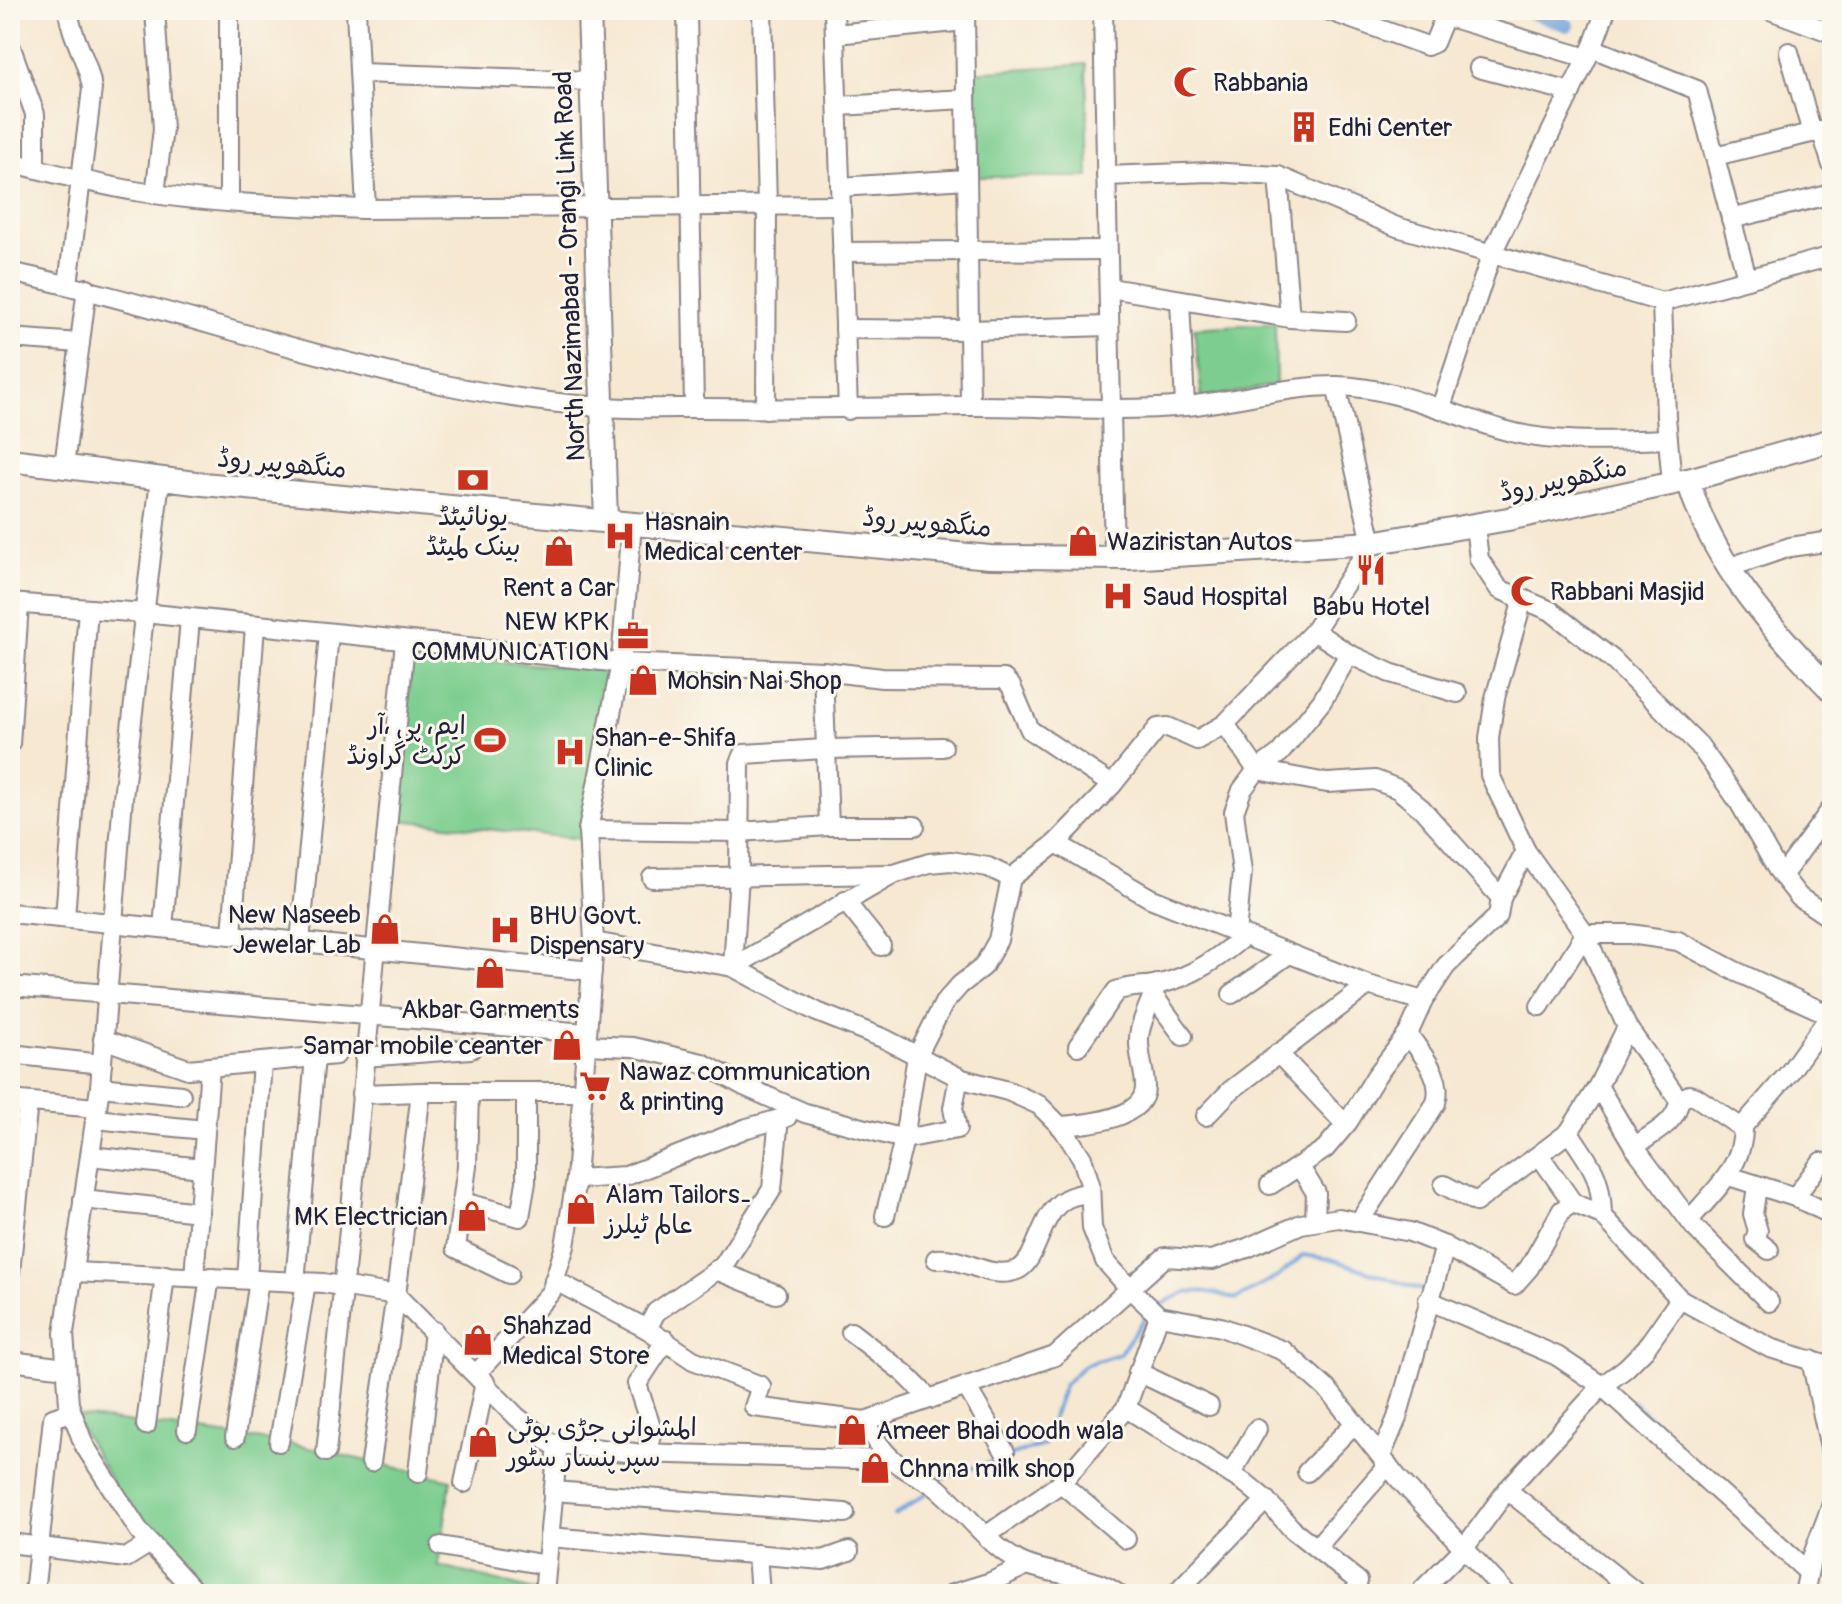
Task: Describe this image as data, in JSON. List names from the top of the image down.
{
  "streets": {
    "main road": ["North Nazimabad - Orangi Link Road", "منگھوپیر روڈ"]
  },
  "crossings": [
    ["North Nazimabad - Orangi Link Road", "منگھوپیر روڈ"]
  ],
  "places": {
    "mosque": ["Rabbania", "Rabbani Masjid"],
    "building": ["Edhi Center"],
    "bank": ["یونائیٹڈ بینک لمیٹڈ"],
    "hospital": [
      "Hasnain Medical center",
      "Saud Hospital",
      "Shan-e-Shifa Clinic",
      "BHU Govt. Dispensary"
    ],
    "shop": [
      "Waziristan Autos",
      "Rent a Car",
      "Mohsin Nai Shop",
      "New Naseeb Jewelar Lab",
      "Akbar Garments",
      "Samar mobile ceanter",
      "Alam Tailors۔ عالم ٹیلرز",
      "MK Electrician",
      "Shahzad Medical Store",
      "Ameer Bhai doodh wala",
      "المشوانی جڑی بوٹی سپر پنسار سٹور",
      "Chnna milk shop"
    ],
    "restaurant": ["Babu Hotel"],
    "office": ["NEW KPK COMMUNICATION"],
    "sports": ["ایم، پی ،آر کرکٹ گراونڈ"],
    "supermarket": ["Nawaz communication & printing"]
  }
}
